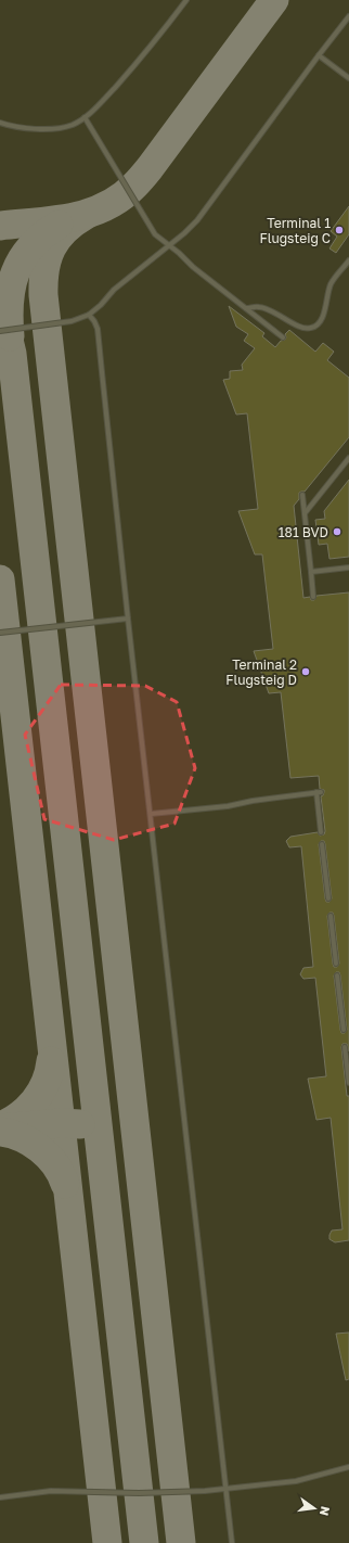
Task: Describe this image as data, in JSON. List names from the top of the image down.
{
  "places": ["Terminal 1 Flugsteig C", "181 BVD", "Terminal 2 Flugsteig D"],
  "north": "right"
}
